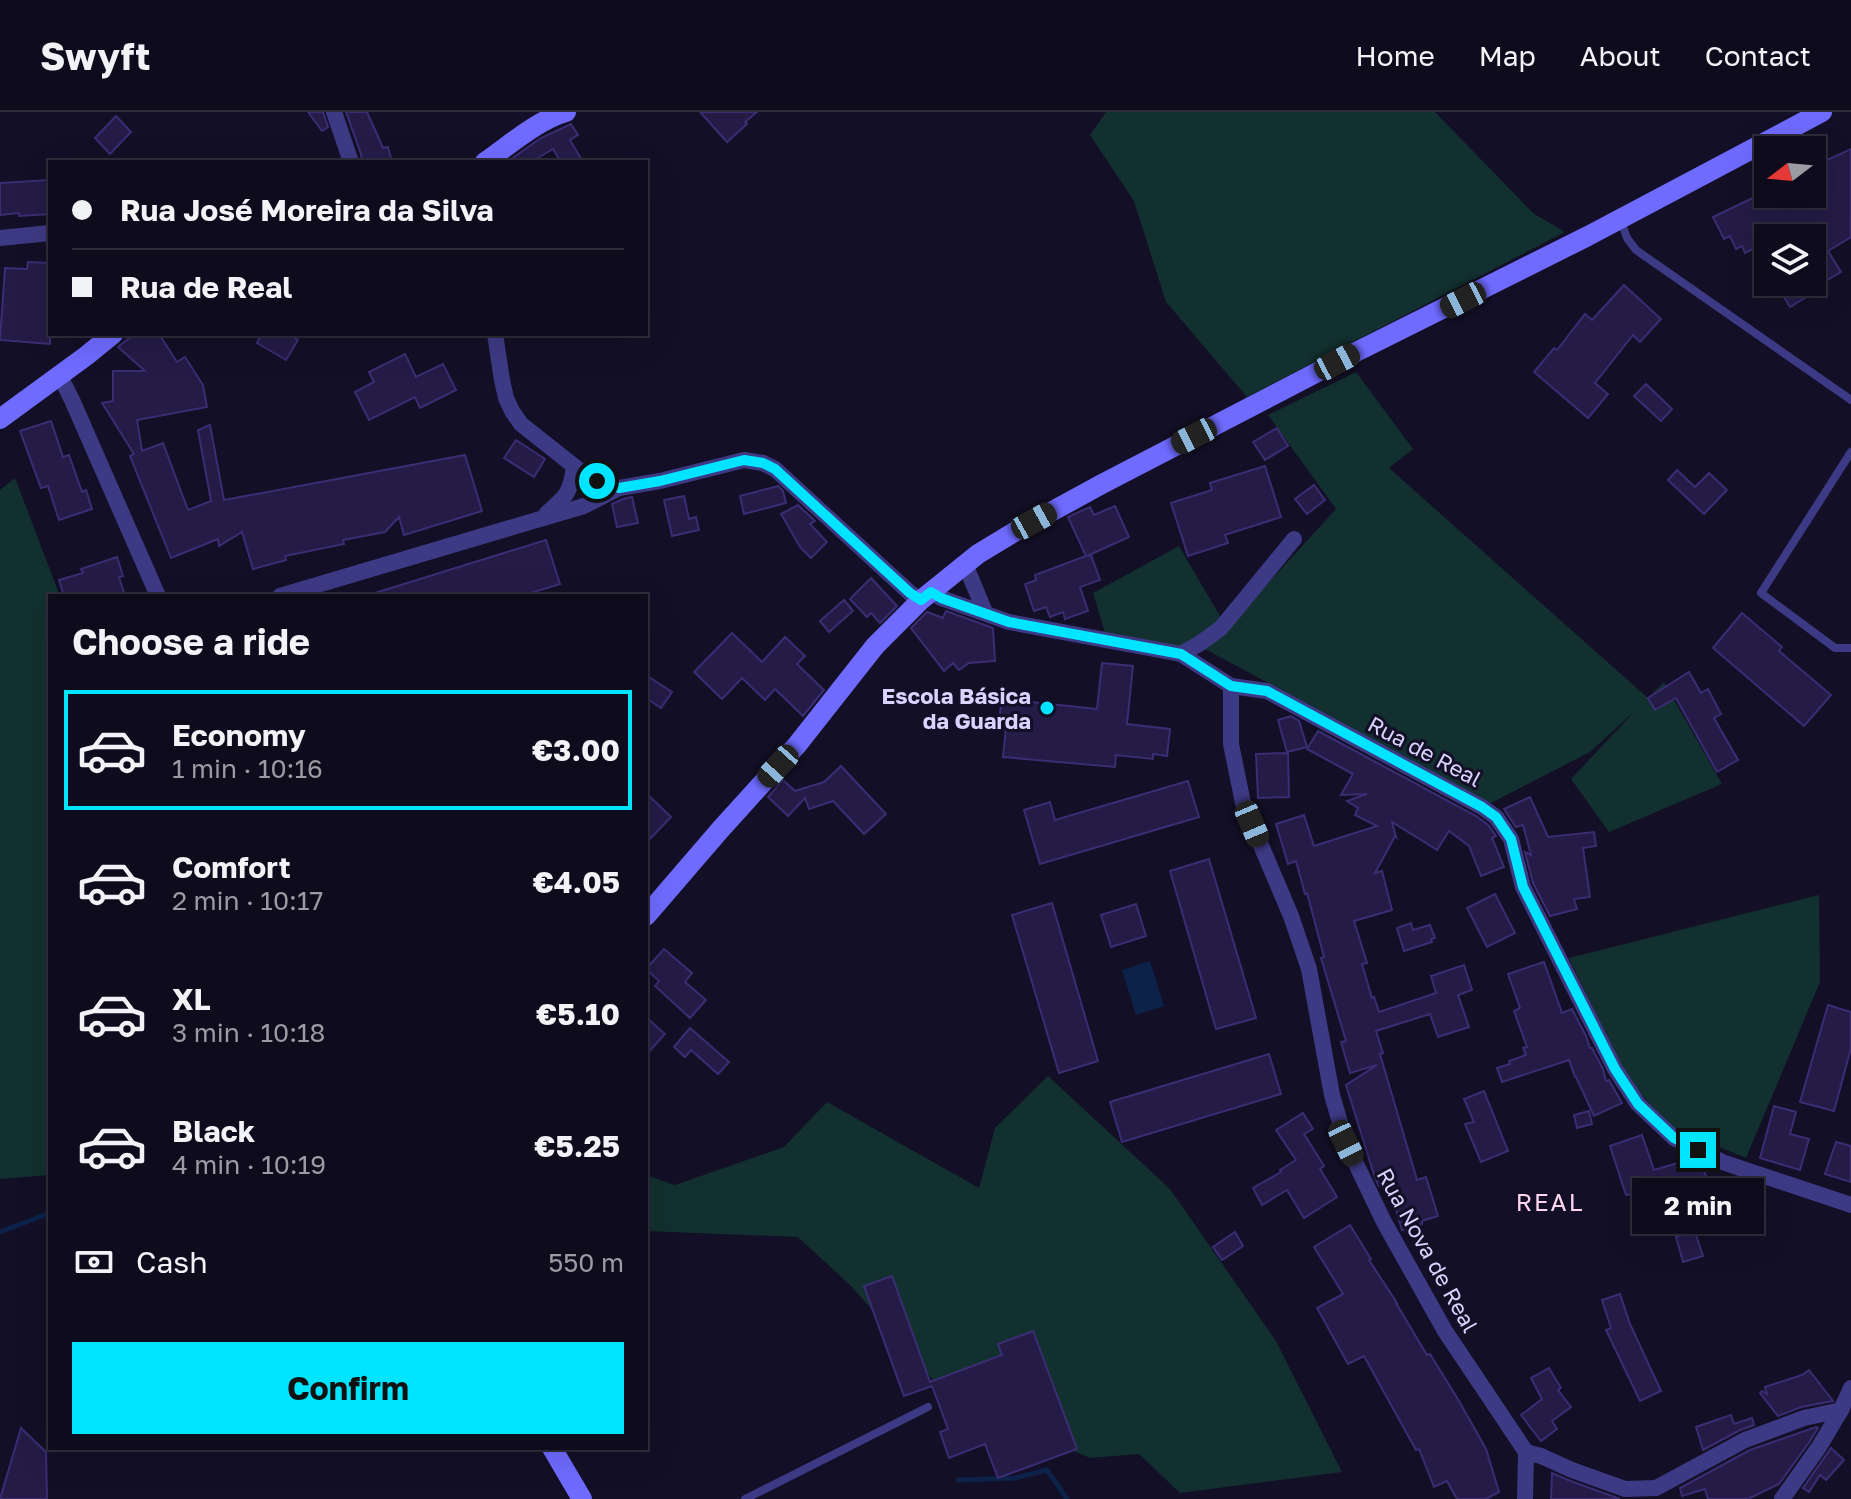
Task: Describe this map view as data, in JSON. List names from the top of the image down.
{
  "streets": {
    "street": ["Rua de Real", "Rua Nova de Real"]
  },
  "crossings": [
    ["Rua de Real", "Rua Nova de Real"]
  ],
  "districts": ["REAL"],
  "places": ["Escola Básica da Guarda"],
  "north": "left",
  "page": {
    "header": "Swyft",
    "nav": [
      "Home",
      "Map",
      "About",
      "Contact"
    ],
    "banner": ["Rua José Moreira da Silva", "Rua de Real"],
    "heading": "Choose a ride",
    "list": [
      {
        "name": "Economy",
        "note": "1 min · 10:16",
        "value": "€3.00"
      },
      {
        "name": "Comfort",
        "note": "2 min · 10:17",
        "value": "€4.05"
      },
      {
        "name": "XL",
        "note": "3 min · 10:18",
        "value": "€5.10"
      },
      {
        "name": "Black",
        "note": "4 min · 10:19",
        "value": "€5.25"
      }
    ],
    "bubble": "2 min",
    "pay": ["Cash", "550 m"],
    "buttons": "Confirm"
  }
}
